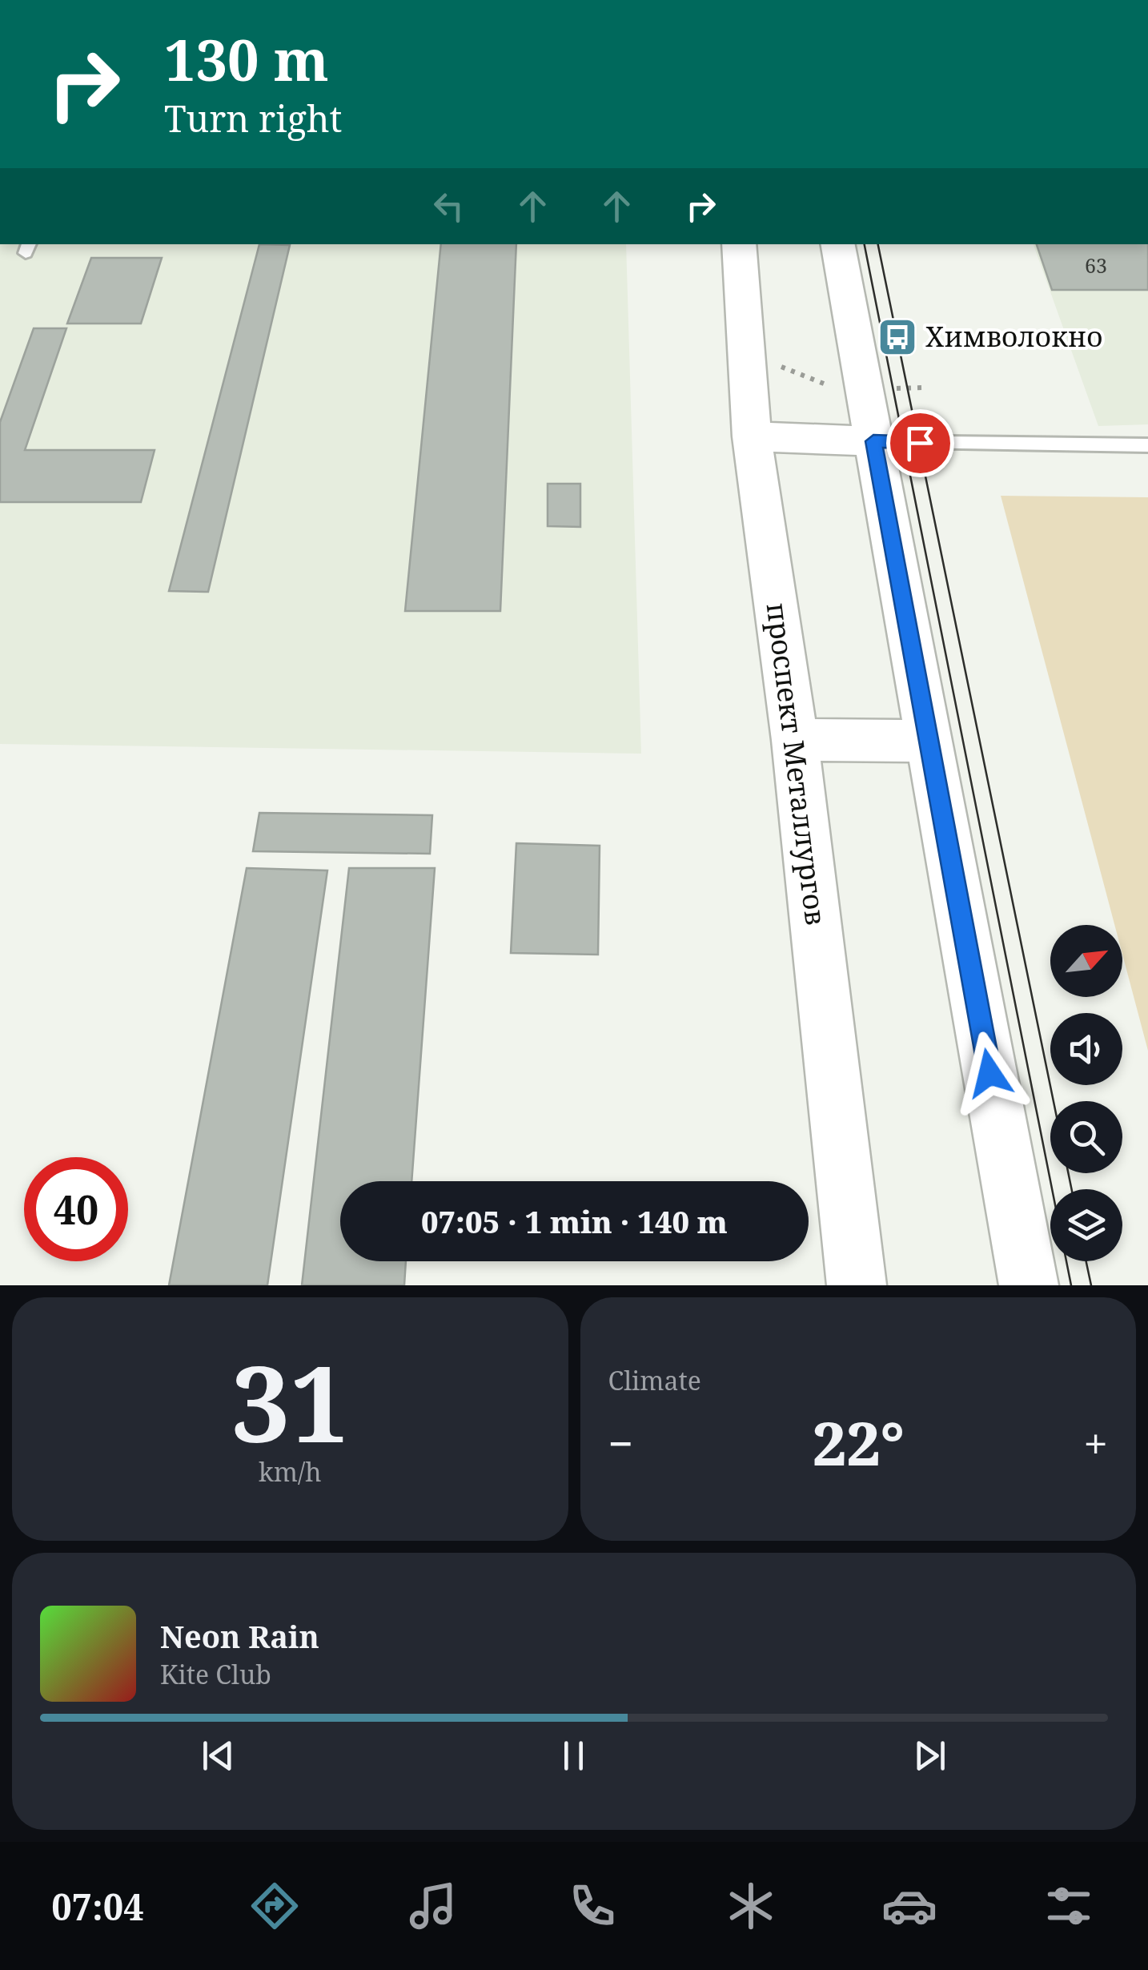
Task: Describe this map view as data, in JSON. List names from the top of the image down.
{
  "streets": {
    "street": ["проспект Металлургов"]
  },
  "places": {
    "bus stop": ["Химволокно"]
  },
  "house_numbers": ["63"],
  "north": "top right",
  "page": {
    "turn": ["130 m", "Turn right"],
    "limit": "40",
    "trip": "07:05 · 1 min · 140 m",
    "tile": [
      ["31", "km/h"],
      "Climate"
    ],
    "heat": ["−", "22°", "+"],
    "song": ["Neon Rain", "Kite Club"],
    "tabs": "07:04"
  }
}
